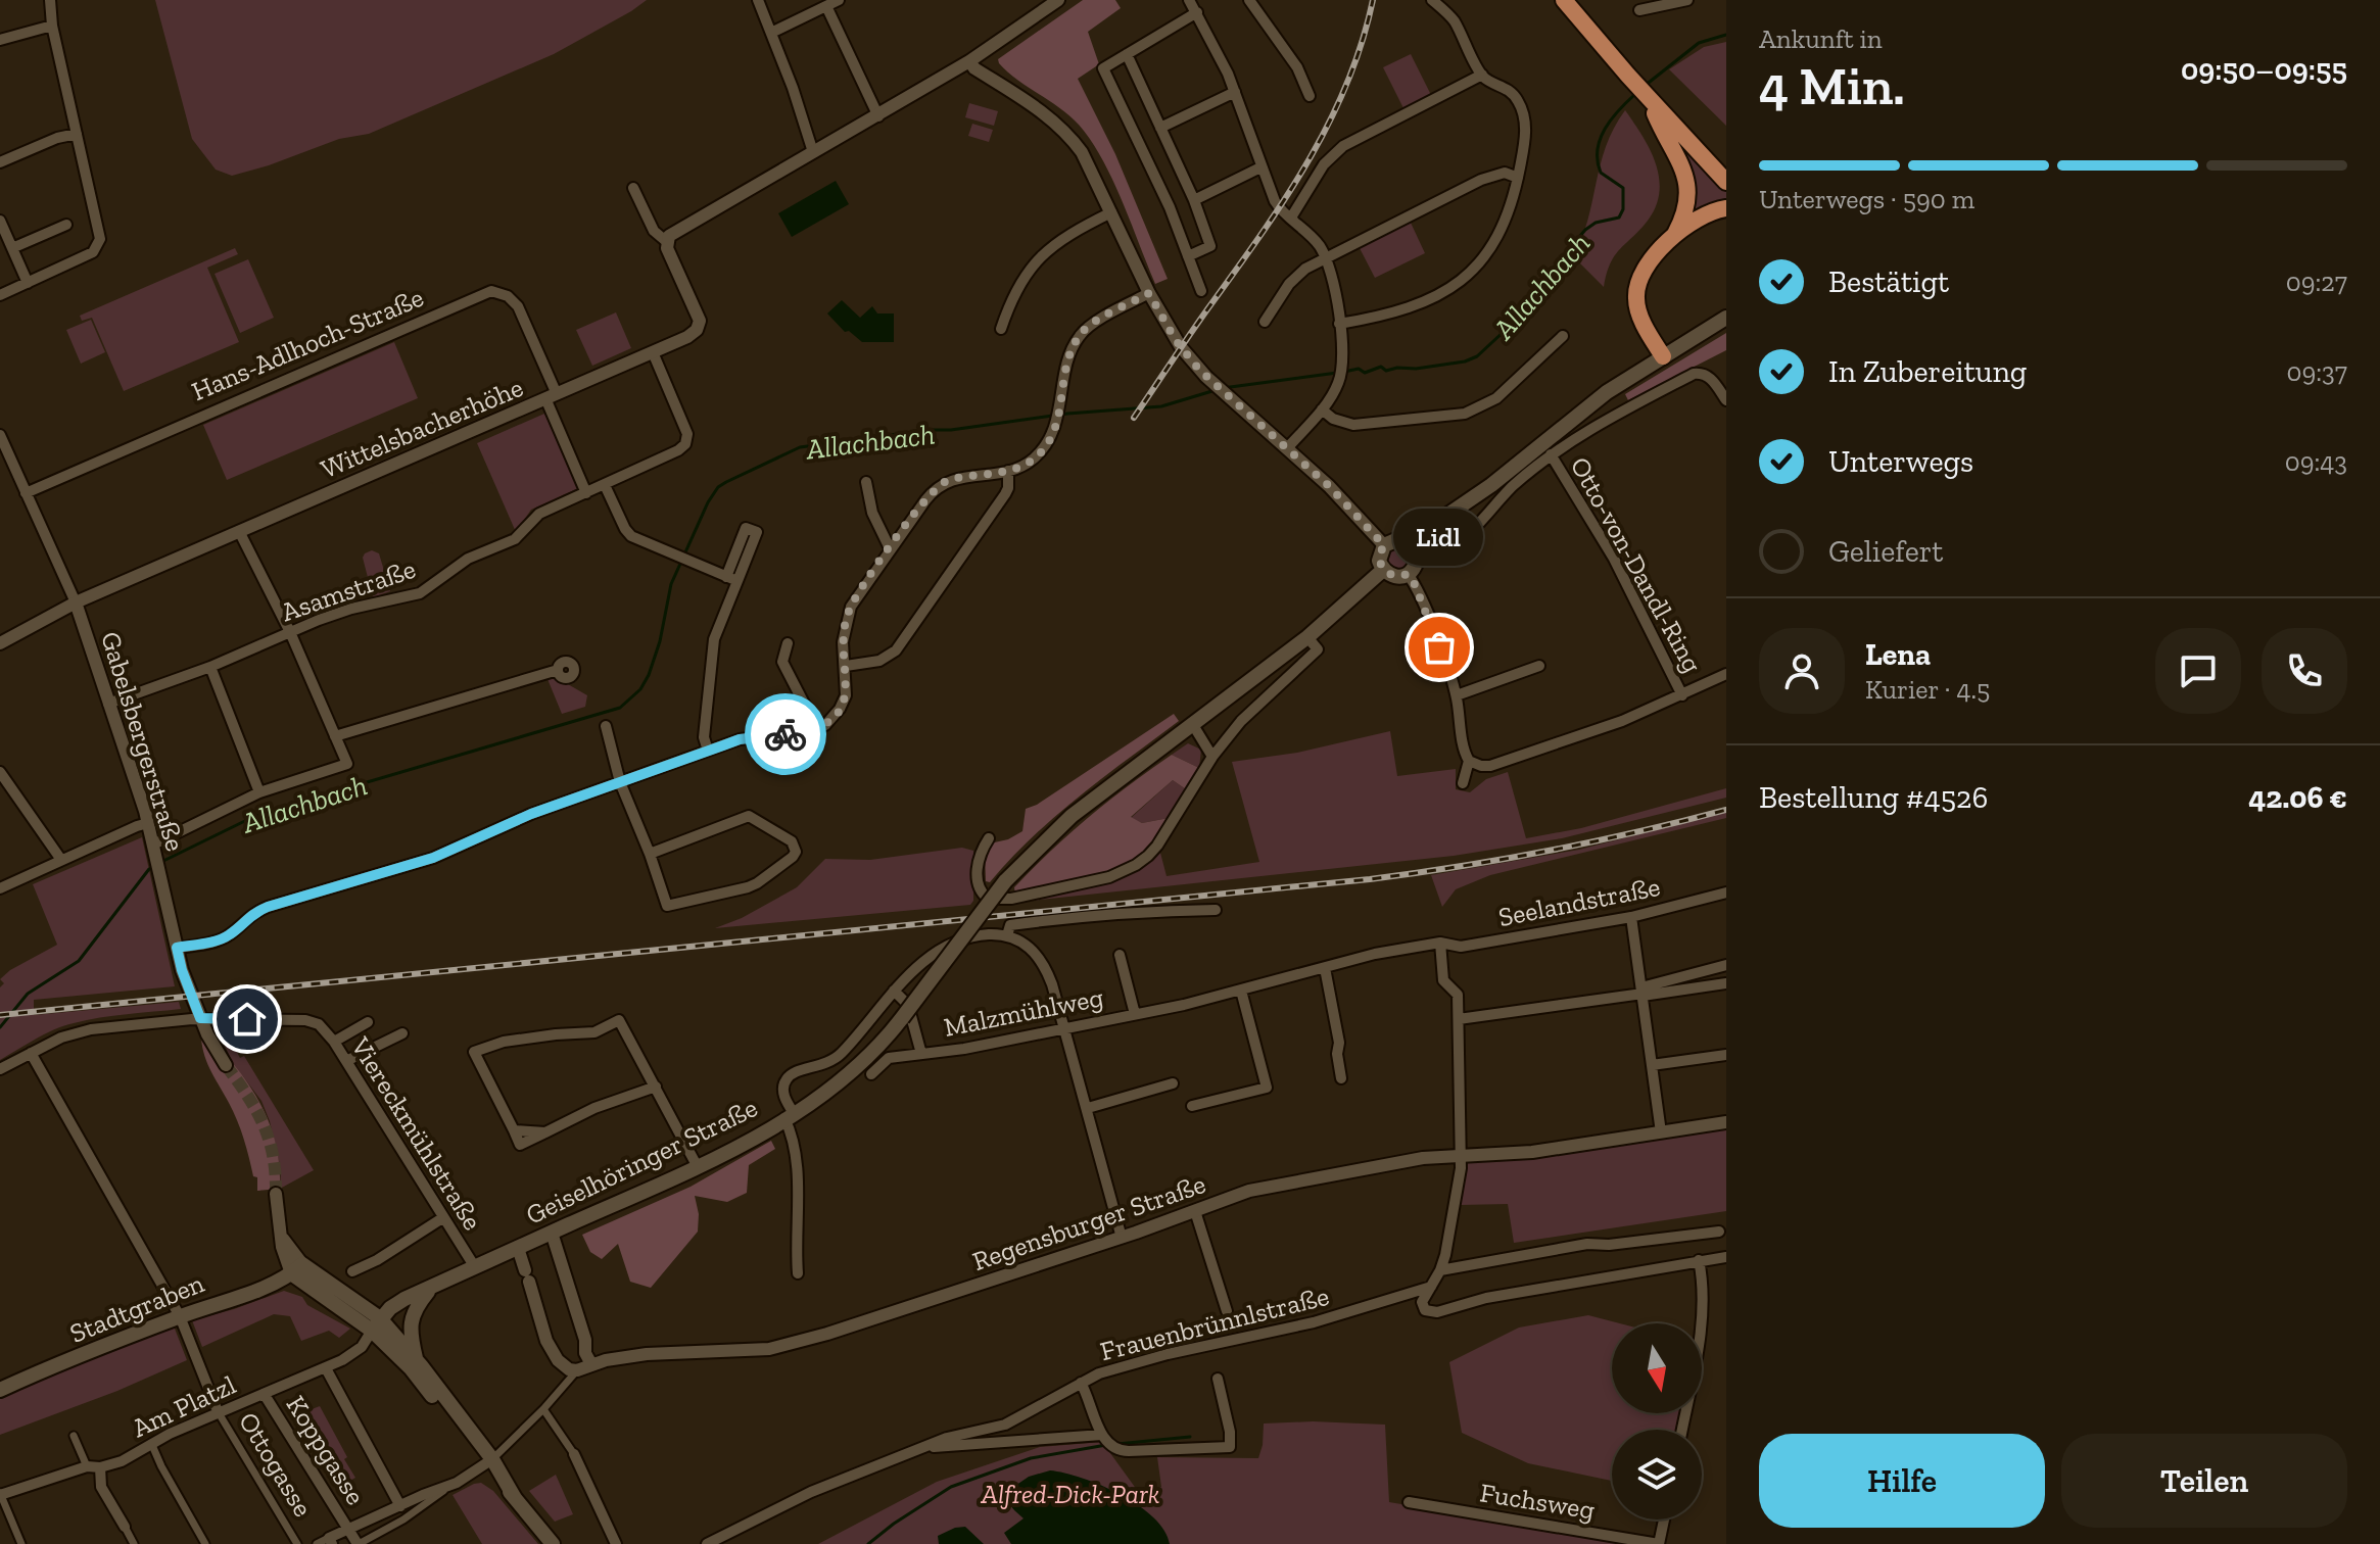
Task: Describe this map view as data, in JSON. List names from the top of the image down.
{
  "streets": {
    "main road": ["Geiselhöringer Straße", "Stadtgraben"],
    "street": [
      "Hans-Adlhoch-Straße",
      "Wittelsbacherhöhe",
      "Otto-von-Dandl-Ring",
      "Asamstraße",
      "Gabelsbergerstraße",
      "Seelandstraße",
      "Malzmühlweg",
      "Viereckmühlstraße",
      "Regensburger Straße",
      "Frauenbrünnlstraße",
      "Am Platzl",
      "Koppgasse",
      "Ottogasse",
      "Fuchsweg"
    ]
  },
  "crossings": [
    ["Hans-Adlhoch-Straße", "Wittelsbacherhöhe"],
    ["Hans-Adlhoch-Straße", "Gabelsbergerstraße"],
    ["Wittelsbacherhöhe", "Asamstraße"],
    ["Wittelsbacherhöhe", "Gabelsbergerstraße"],
    ["Asamstraße", "Gabelsbergerstraße"],
    ["Gabelsbergerstraße", "Viereckmühlstraße"],
    ["Seelandstraße", "Malzmühlweg"],
    ["Viereckmühlstraße", "Geiselhöringer Straße"],
    ["Geiselhöringer Straße", "Am Platzl"],
    ["Stadtgraben", "Ottogasse"],
    ["Am Platzl", "Koppgasse"],
    ["Am Platzl", "Ottogasse"]
  ],
  "water": ["Allachbach"],
  "parks": ["Alfred-Dick-Park"],
  "places": ["Lidl"],
  "north": "bottom",
  "page": {
    "heading": ["4 Min.", "Ankunft in", "09:50–09:55"],
    "panel": [
      "Lena",
      "Kurier · 4.5",
      "Bestellung #4526",
      "42.06 €"
    ],
    "bar": "Unterwegs · 590 m",
    "list": [
      ["Bestätigt", "09:27"],
      ["In Zubereitung", "09:37"],
      ["Unterwegs", "09:43"],
      "Geliefert"
    ],
    "bubble": "Lidl",
    "buttons": ["Hilfe", "Teilen"]
  }
}
